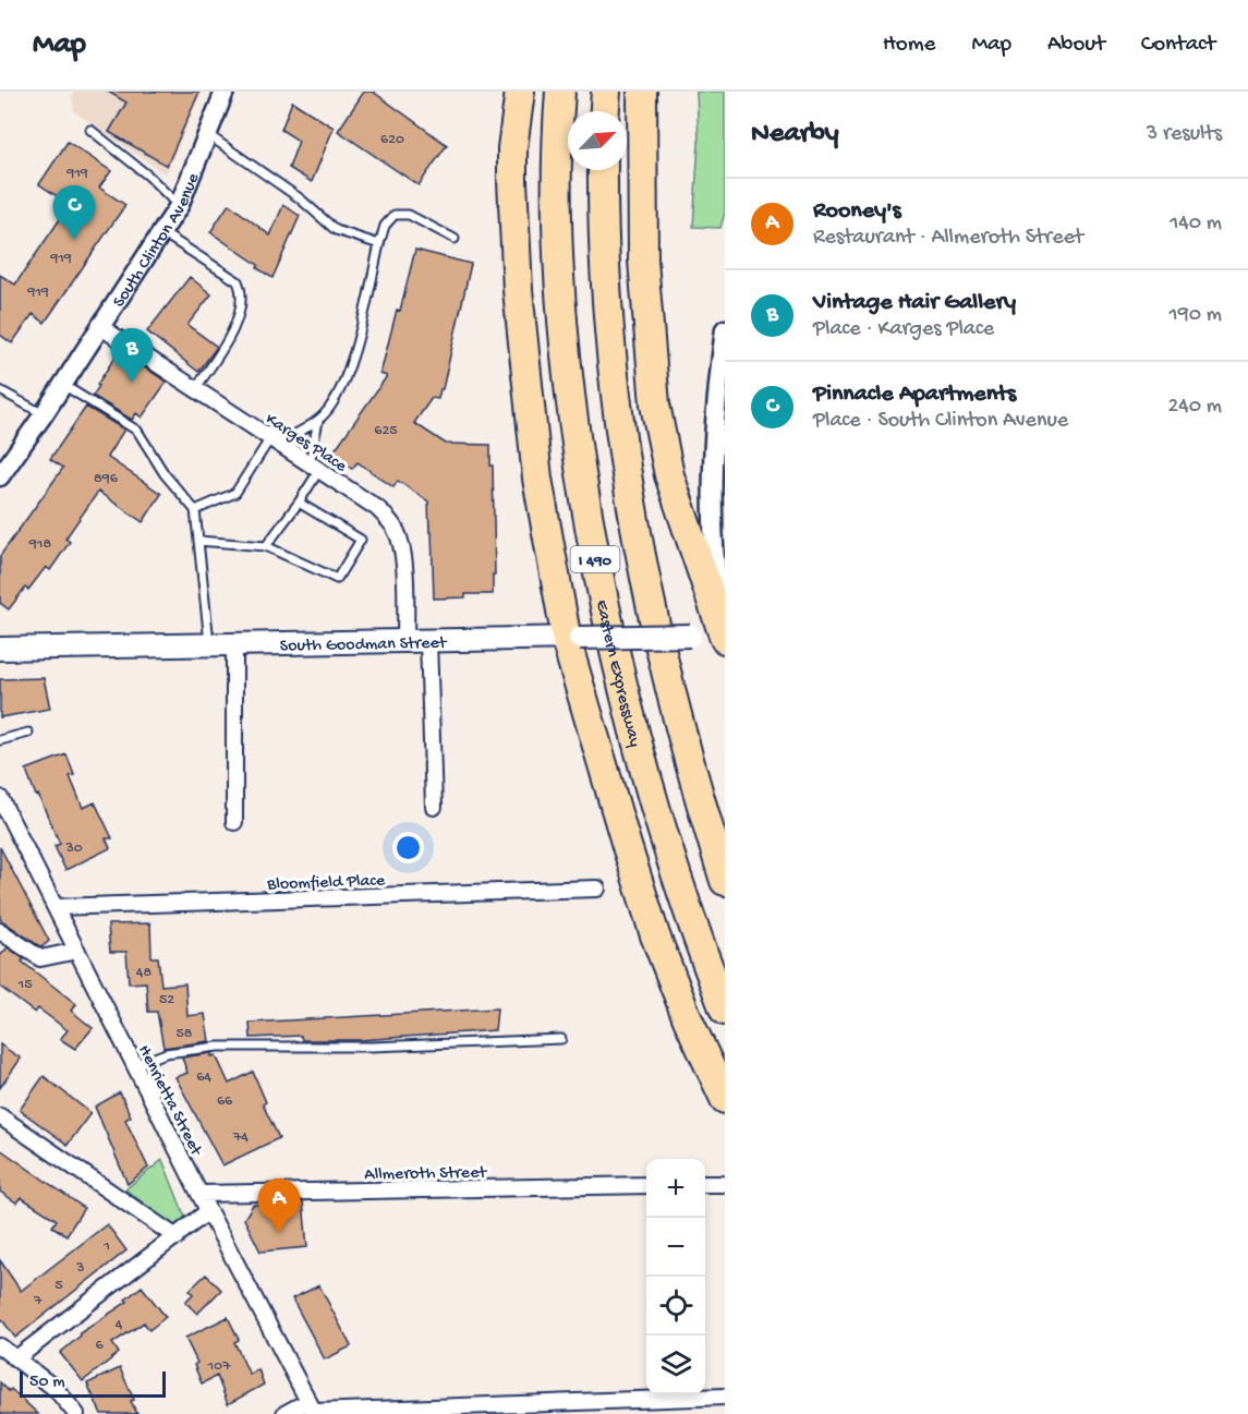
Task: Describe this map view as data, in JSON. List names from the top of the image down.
{
  "streets": {
    "highway": ["I 490", "Eastern Expressway"],
    "main road": ["South Goodman Street"],
    "street": [
      "South Clinton Avenue",
      "Karges Place",
      "Bloomfield Place",
      "Henrietta Street",
      "Allmeroth Street"
    ]
  },
  "crossings": [
    ["South Clinton Avenue", "Karges Place"],
    ["Karges Place", "South Goodman Street"],
    ["Bloomfield Place", "Henrietta Street"],
    ["Henrietta Street", "Allmeroth Street"]
  ],
  "house_numbers": [
    "620",
    "919",
    "919",
    "919",
    "625",
    "896",
    "918",
    "30",
    "48",
    "15",
    "52",
    "58",
    "64",
    "66",
    "74",
    "1",
    "3",
    "5",
    "7",
    "4",
    "6",
    "107"
  ],
  "scale_bar": "50 m",
  "north": "top right",
  "page": {
    "header": "Map",
    "nav": [
      "Home",
      "Map",
      "About",
      "Contact"
    ],
    "heading": ["Nearby", "3 results"],
    "list": [
      {
        "mark": "A",
        "name": "Rooney's",
        "note": "Restaurant · Allmeroth Street",
        "value": "140 m"
      },
      {
        "mark": "B",
        "name": "Vintage Hair Gallery",
        "note": "Place · Karges Place",
        "value": "190 m"
      },
      {
        "mark": "C",
        "name": "Pinnacle Apartments",
        "note": "Place · South Clinton Avenue",
        "value": "240 m"
      }
    ],
    "pins": ["C", "B", "A"],
    "map_buttons": ["+", "−"],
    "scale": "50 m"
  }
}
